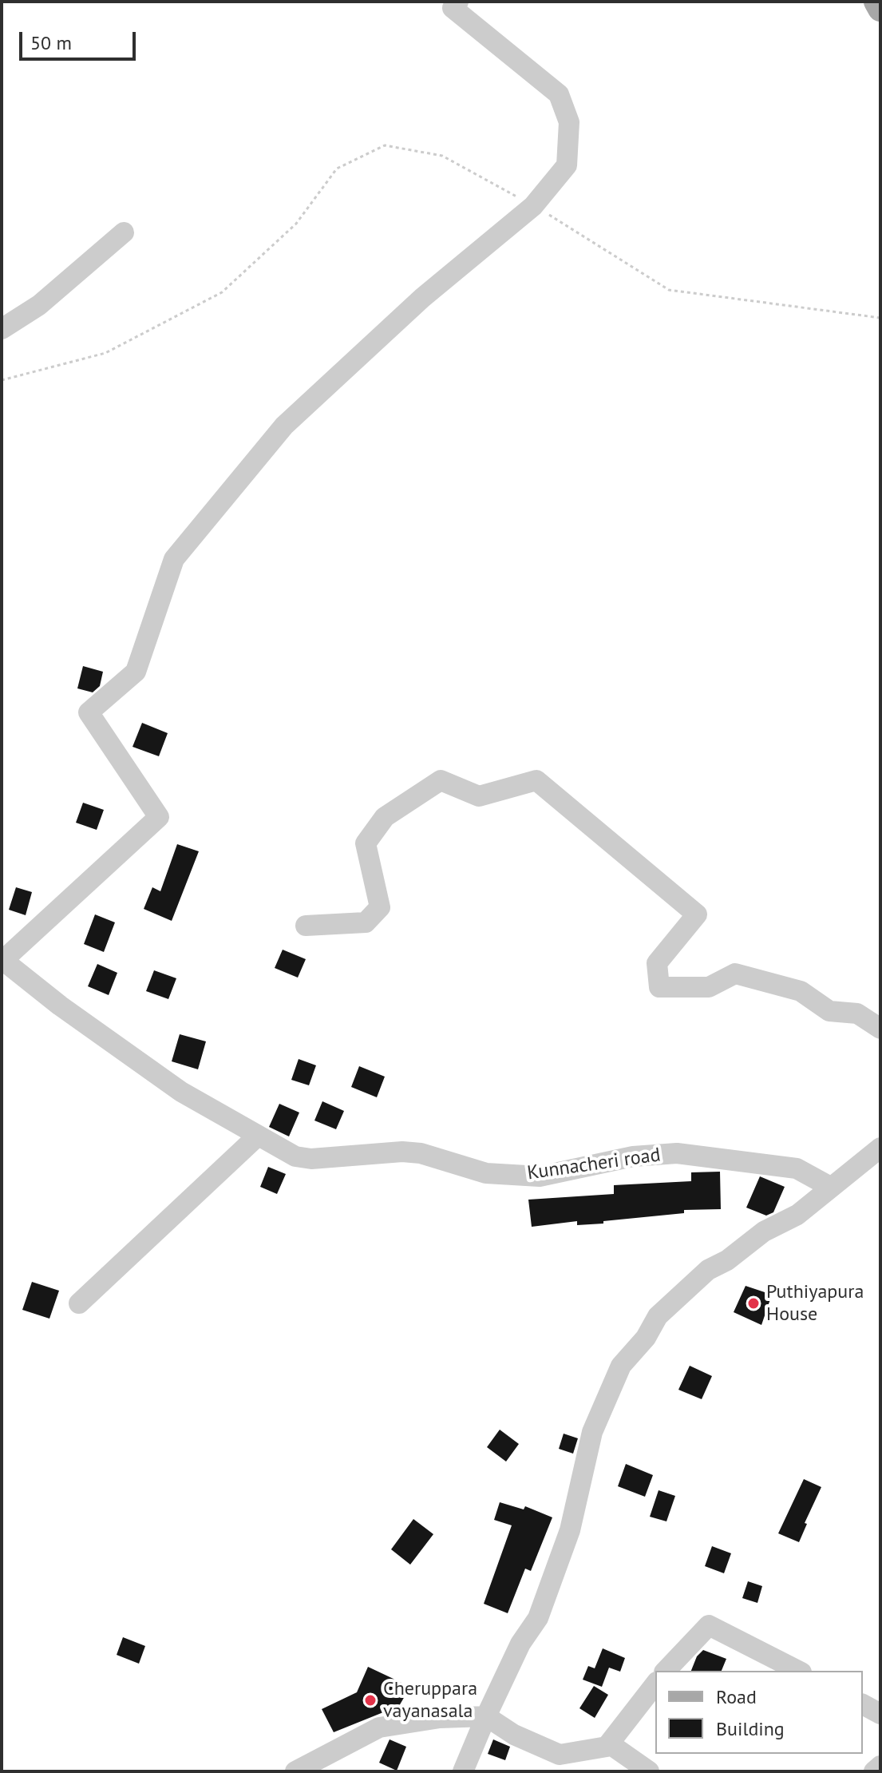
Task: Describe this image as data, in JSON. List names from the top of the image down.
{
  "streets": {
    "street": ["Kunnacheri road"]
  },
  "places": ["Puthiyapura House", "Cheruppara vayanasala"],
  "legend": ["Road", "Building"],
  "scale_bar": "50 m"
}
